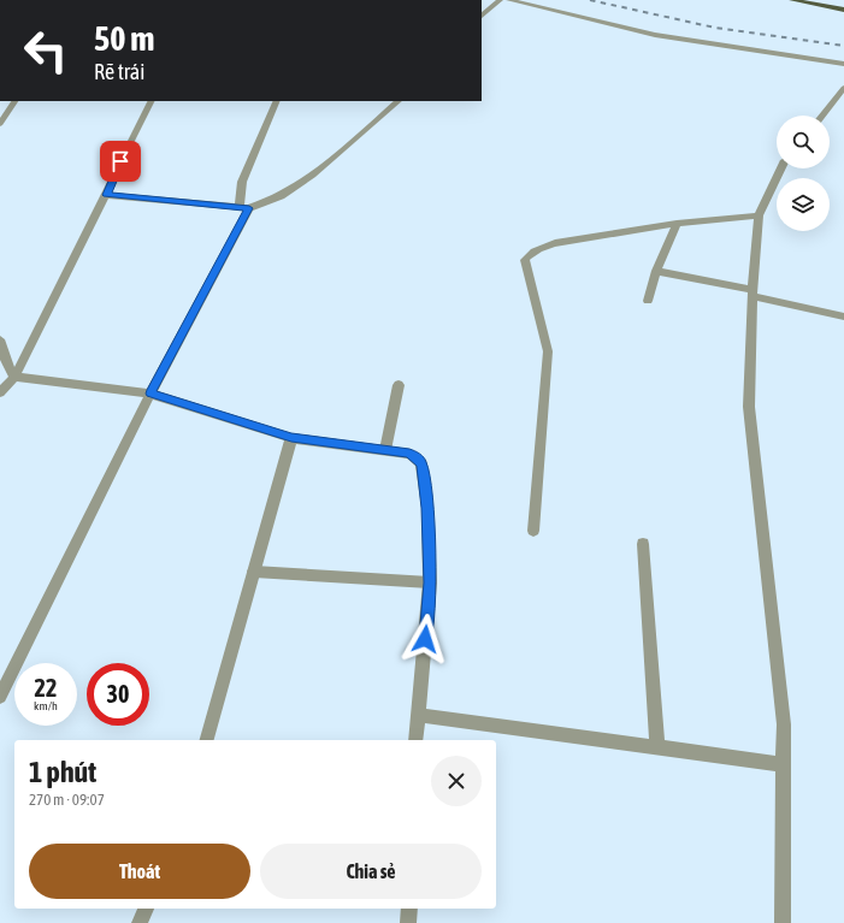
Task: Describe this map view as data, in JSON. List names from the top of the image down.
{
  "page": {
    "turn": ["50 m", "Rẽ trái"],
    "speed": "22 km/h",
    "limit": "30",
    "heading": ["1 phút", "270 m · 09:07"],
    "buttons": ["Thoát", "Chia sẻ"]
  }
}
